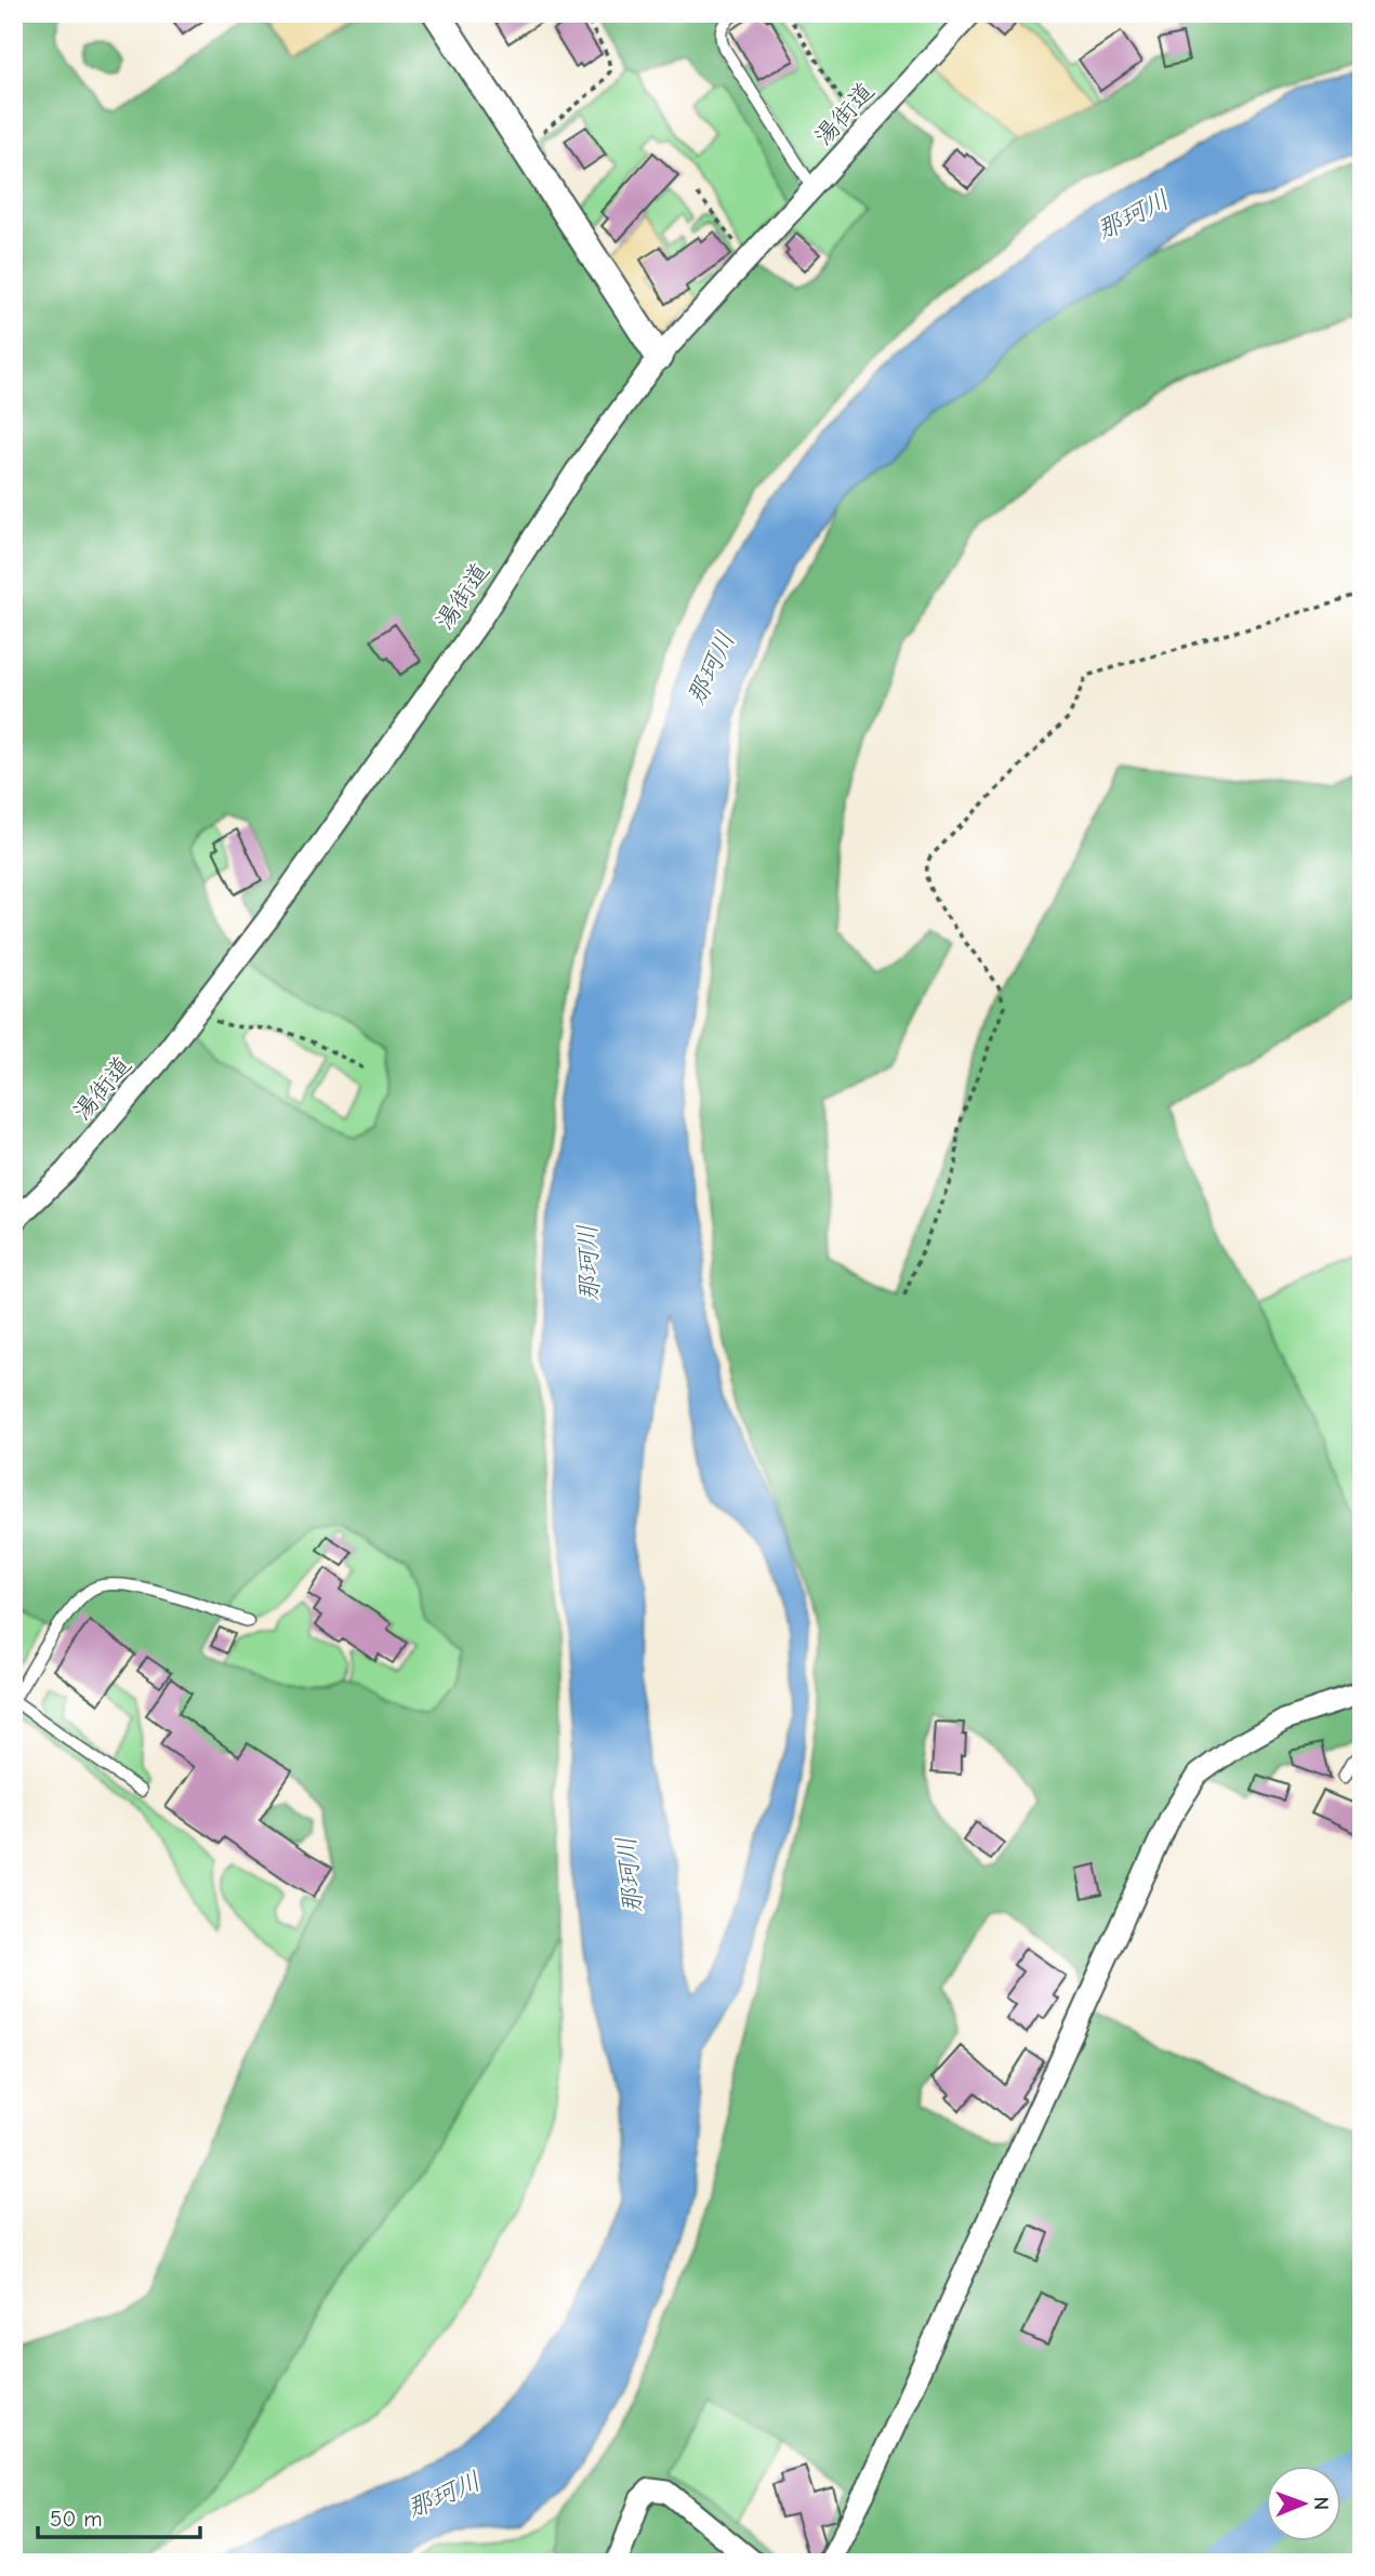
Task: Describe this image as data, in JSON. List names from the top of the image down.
{
  "streets": {
    "street": ["湯街道"]
  },
  "water": ["那珂川"],
  "scale_bar": "50 m",
  "north": "right"
}
